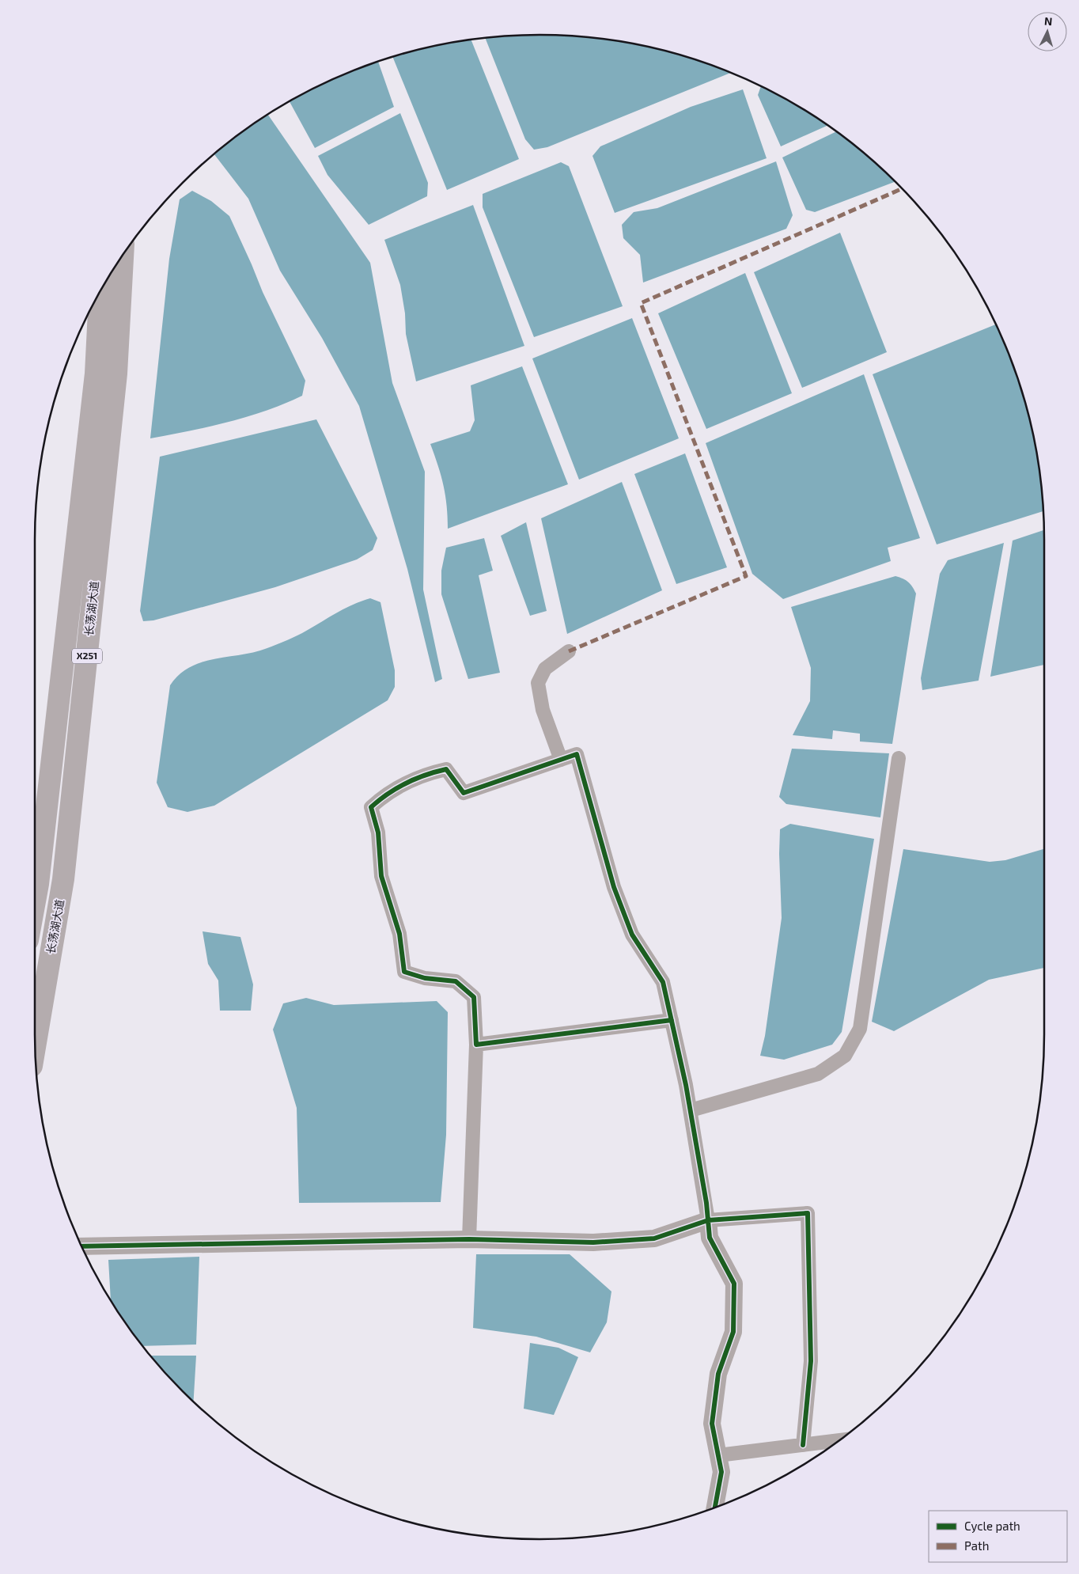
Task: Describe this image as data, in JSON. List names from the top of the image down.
{
  "streets": {
    "main road": ["长荡湖大道", "X251"]
  },
  "legend": ["Cycle path", "Path"],
  "north": "top"
}
